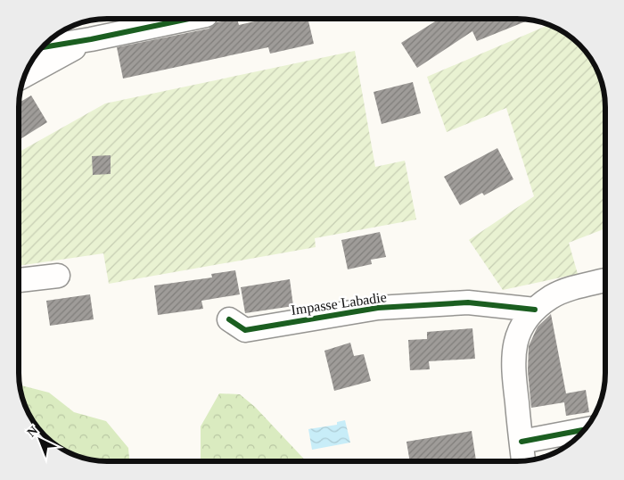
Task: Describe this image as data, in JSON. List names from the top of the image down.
{
  "streets": {
    "street": ["Impasse Labadie"]
  },
  "north": "top left"
}
